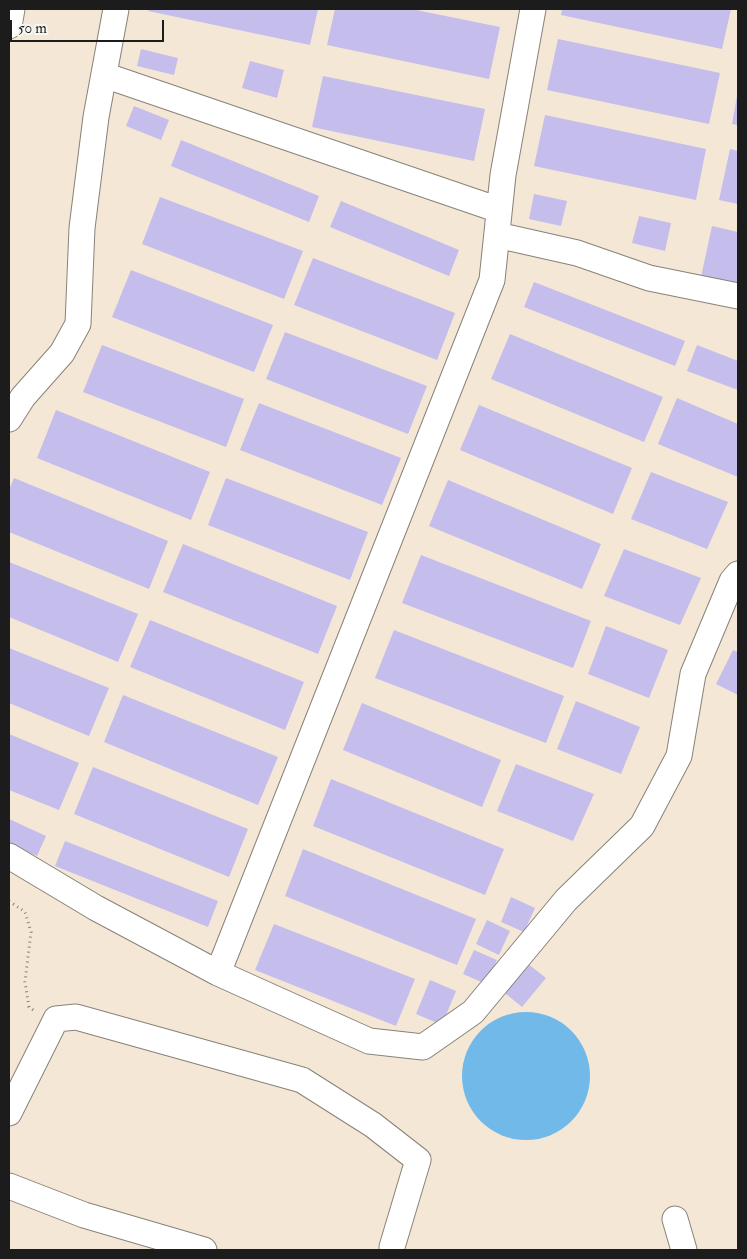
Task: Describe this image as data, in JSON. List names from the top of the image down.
{
  "scale_bar": "50 m"
}
